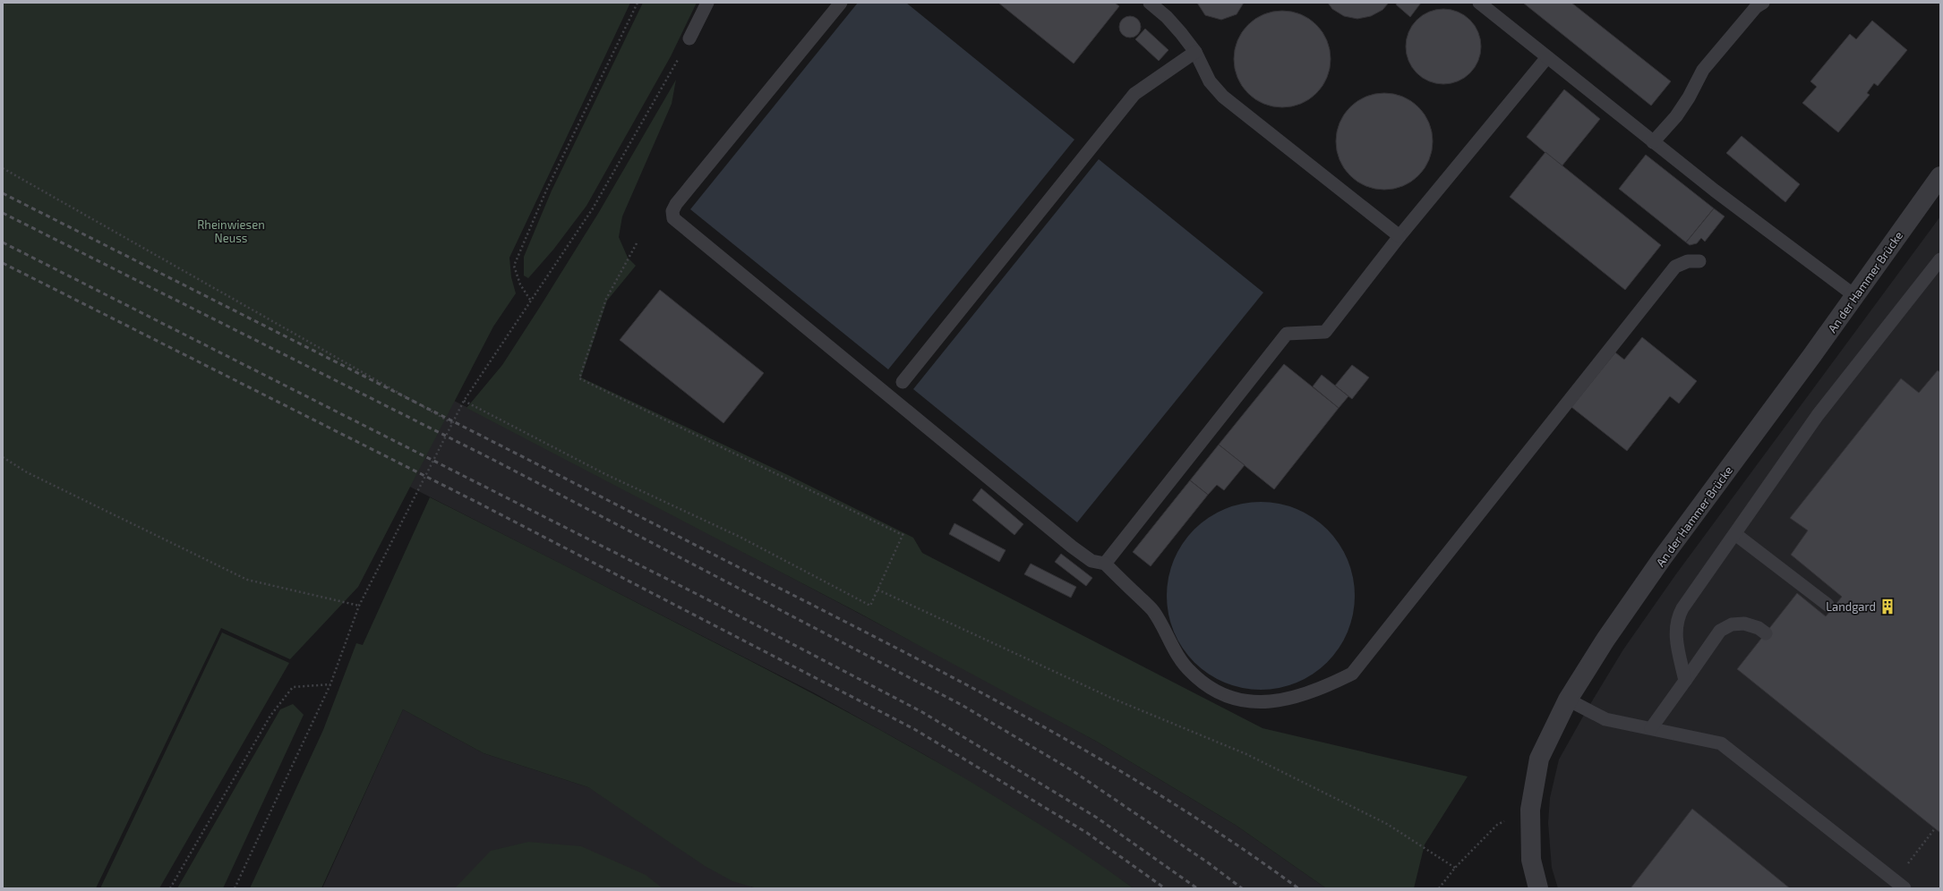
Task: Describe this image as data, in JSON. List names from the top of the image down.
{
  "streets": {
    "street": ["An der Hammer Brücke"]
  },
  "parks": ["Rheinwiesen Neuss"],
  "places": {
    "building": ["Landgard"]
  }
}
